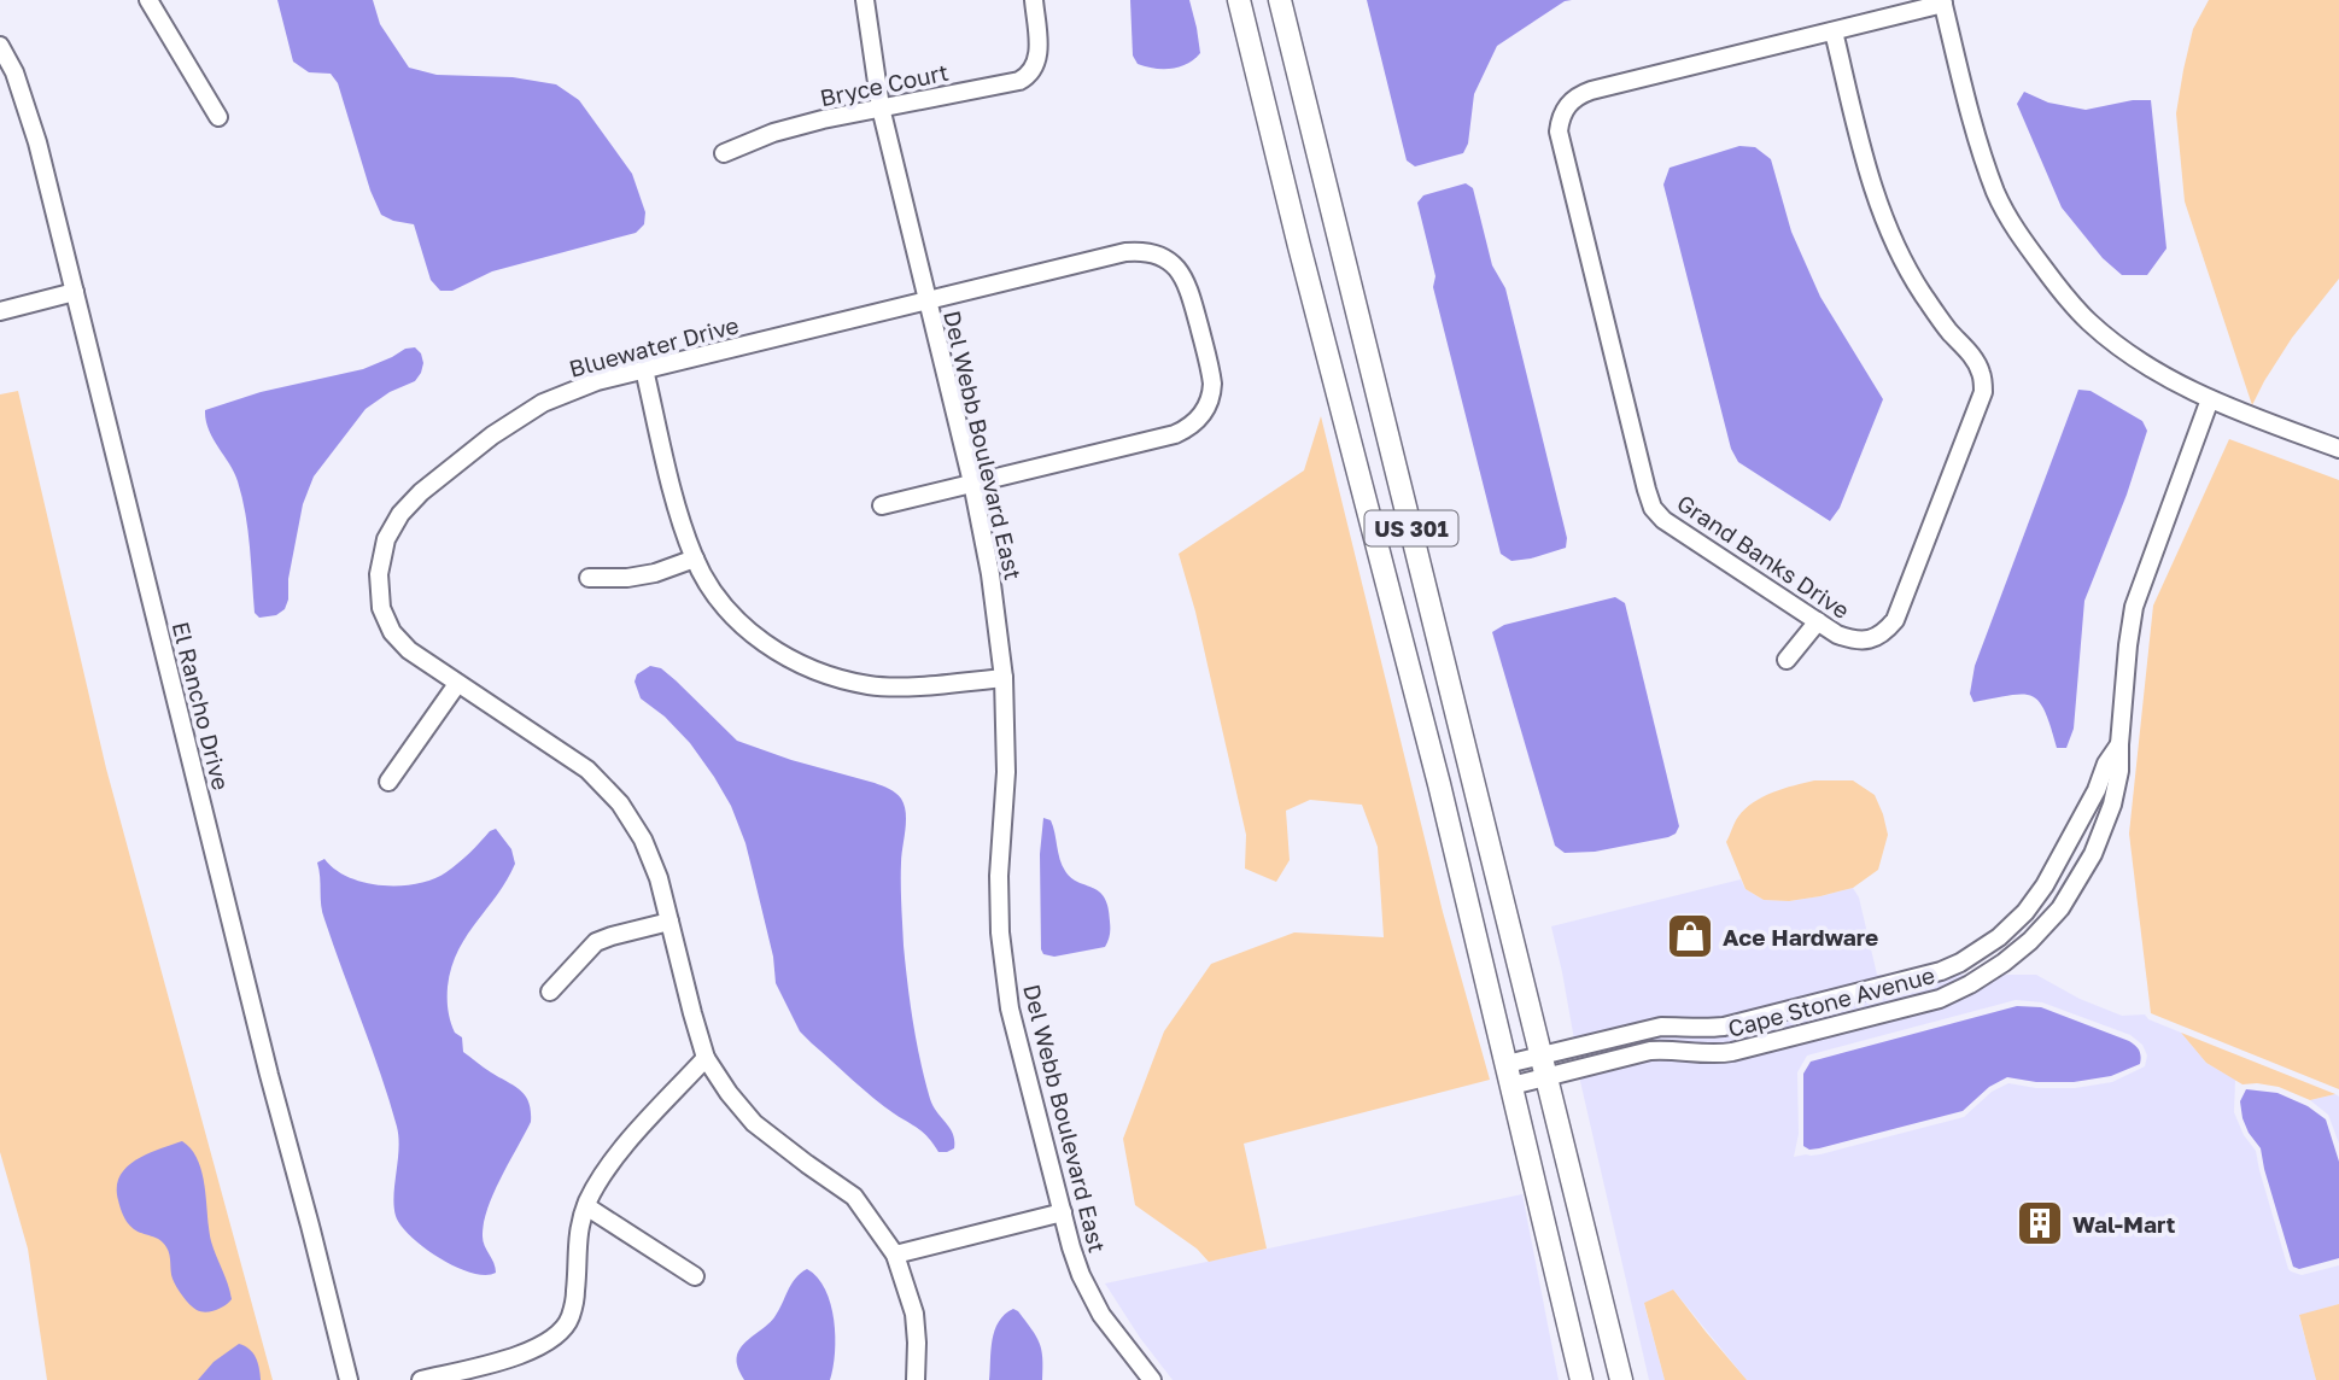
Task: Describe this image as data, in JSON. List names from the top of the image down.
{
  "streets": {
    "main road": ["US 301"],
    "street": [
      "Bryce Court",
      "Bluewater Drive",
      "Del Webb Boulevard East",
      "Grand Banks Drive",
      "El Rancho Drive",
      "Cape Stone Avenue"
    ]
  },
  "crossings": [
    ["Bryce Court", "Del Webb Boulevard East"],
    ["Bluewater Drive", "Del Webb Boulevard East"],
    ["US 301", "Cape Stone Avenue"]
  ],
  "places": {
    "shop": ["Ace Hardware"],
    "building": ["Wal-Mart"]
  }
}
